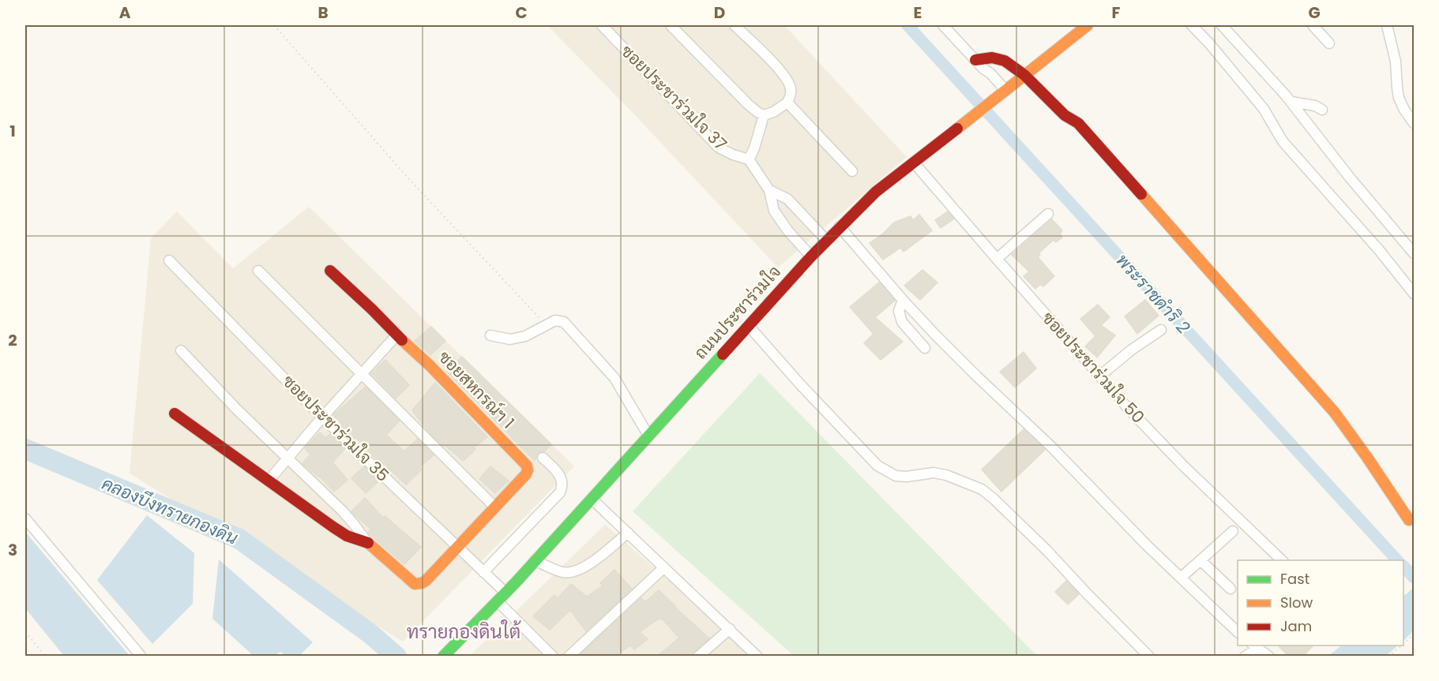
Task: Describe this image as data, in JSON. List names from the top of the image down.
{
  "streets": {
    "street": [
      "ซอยประชาร่วมใจ 37",
      "ถนนประชาร่วมใจ",
      "ซอยประชาร่วมใจ 50",
      "ซอยสหกรณ์ฯ 1",
      "ซอยประชาร่วมใจ 35"
    ]
  },
  "crossings": [
    ["ถนนประชาร่วมใจ", "ซอยประชาร่วมใจ 50"],
    ["ถนนประชาร่วมใจ", "ซอยประชาร่วมใจ 35"]
  ],
  "districts": ["ทรายกองดินใต้"],
  "water": ["พระราชดำริ 2", "คลองบึงทรายกองดิน"],
  "legend": ["Fast", "Slow", "Jam"],
  "grid": {
    "columns": [
      "A",
      "B",
      "C",
      "D",
      "E",
      "F",
      "G"
    ],
    "rows": ["1", "2", "3"]
  }
}
